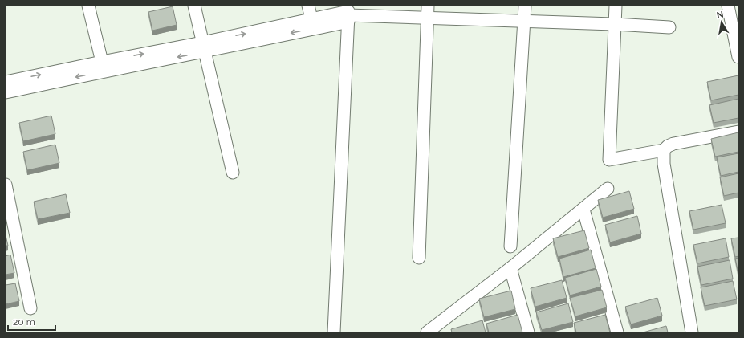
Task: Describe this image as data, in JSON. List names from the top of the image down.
{
  "scale_bar": "20 m",
  "north": "top"
}
